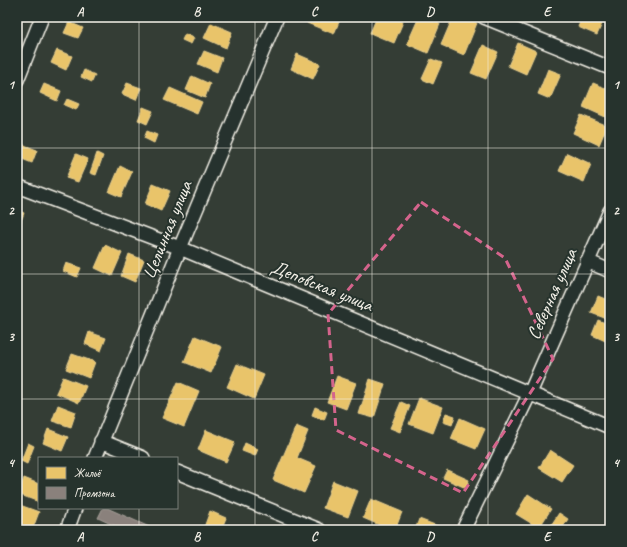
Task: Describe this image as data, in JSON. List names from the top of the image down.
{
  "streets": {
    "street": ["Целинная улица", "Деповская улица", "Северная улица"]
  },
  "crossings": [
    ["Целинная улица", "Деповская улица"],
    ["Деповская улица", "Северная улица"]
  ],
  "legend": ["Жильё", "Промзона"],
  "grid": {
    "columns": [
      "A",
      "B",
      "C",
      "D",
      "E"
    ],
    "rows": [
      "1",
      "2",
      "3",
      "4"
    ]
  }
}
